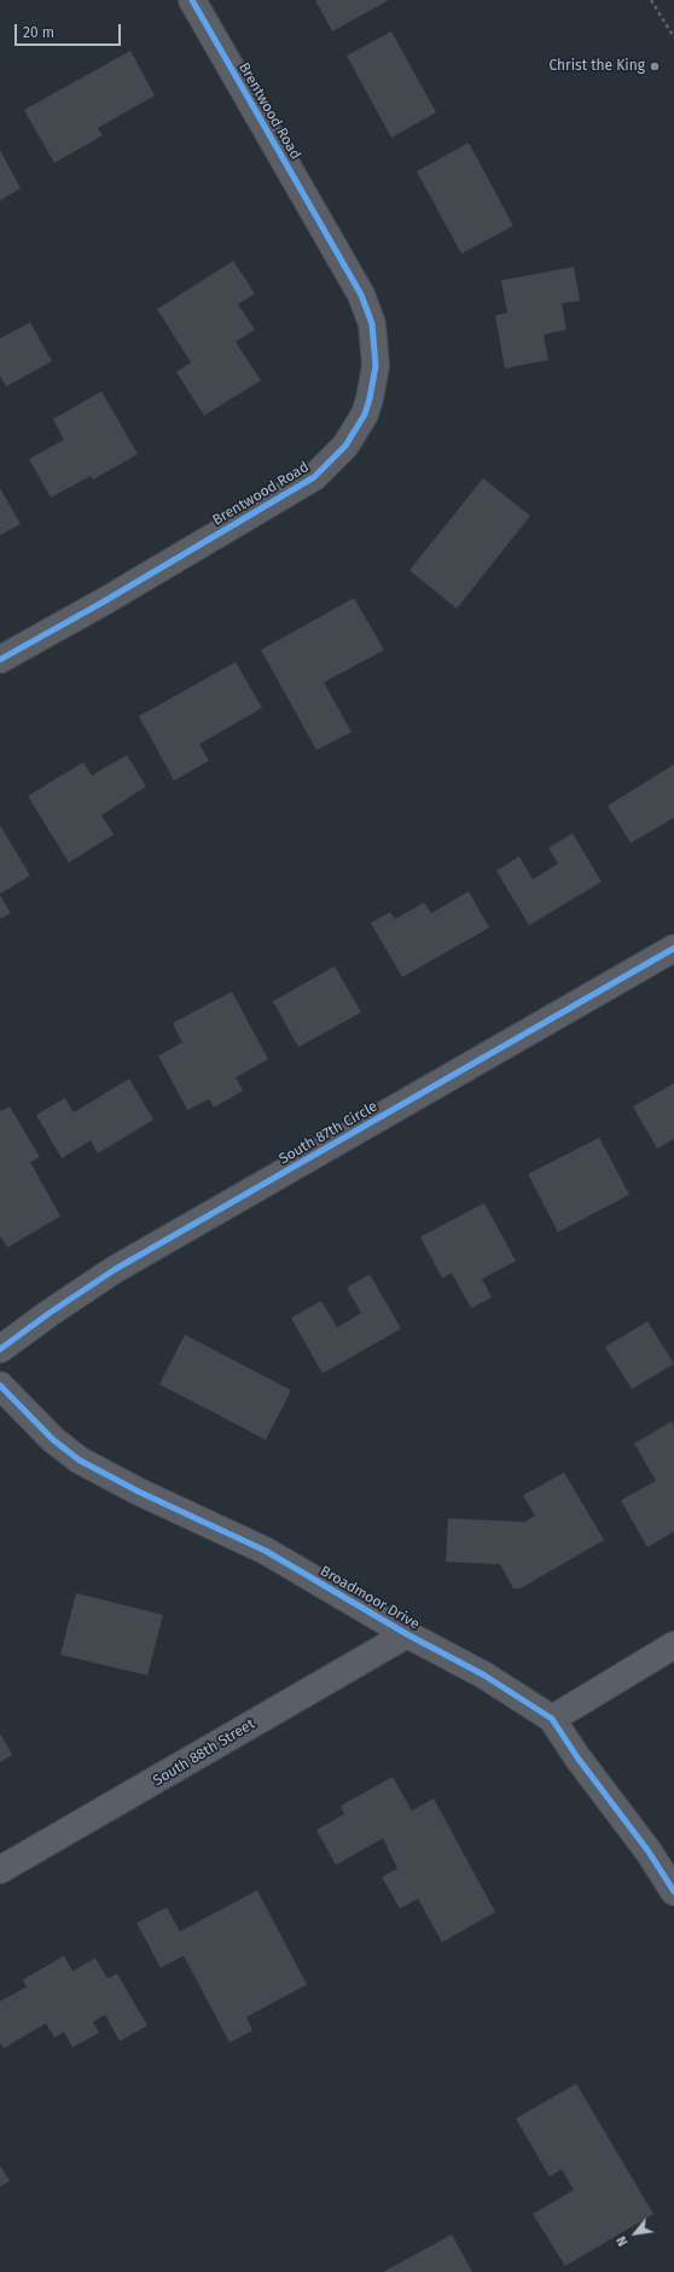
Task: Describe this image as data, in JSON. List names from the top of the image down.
{
  "streets": {
    "street": [
      "Brentwood Road",
      "South 87th Circle",
      "Broadmoor Drive",
      "South 88th Street"
    ]
  },
  "crossings": [
    ["Broadmoor Drive", "South 88th Street"]
  ],
  "places": ["Christ the King"],
  "scale_bar": "20 m",
  "north": "bottom left"
}
